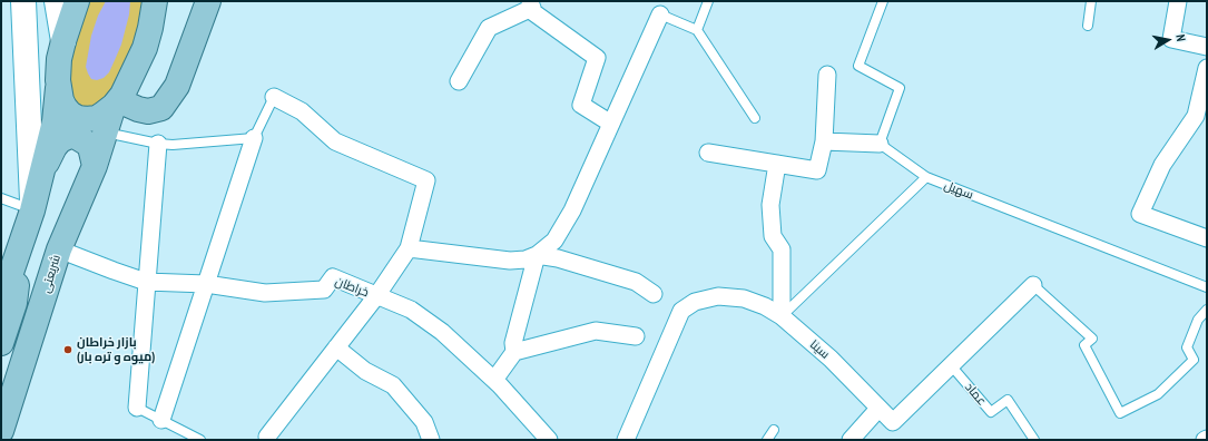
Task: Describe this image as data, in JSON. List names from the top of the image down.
{
  "streets": {
    "main road": ["شریعتی"],
    "street": ["خراطان", "سینا"],
    "lane": ["سهیل", "عماد"]
  },
  "crossings": [
    ["شریعتی", "خراطان"],
    ["سینا", "عماد"]
  ],
  "places": ["بازار خراطان (میوه و تره بار)"],
  "north": "right"
}
